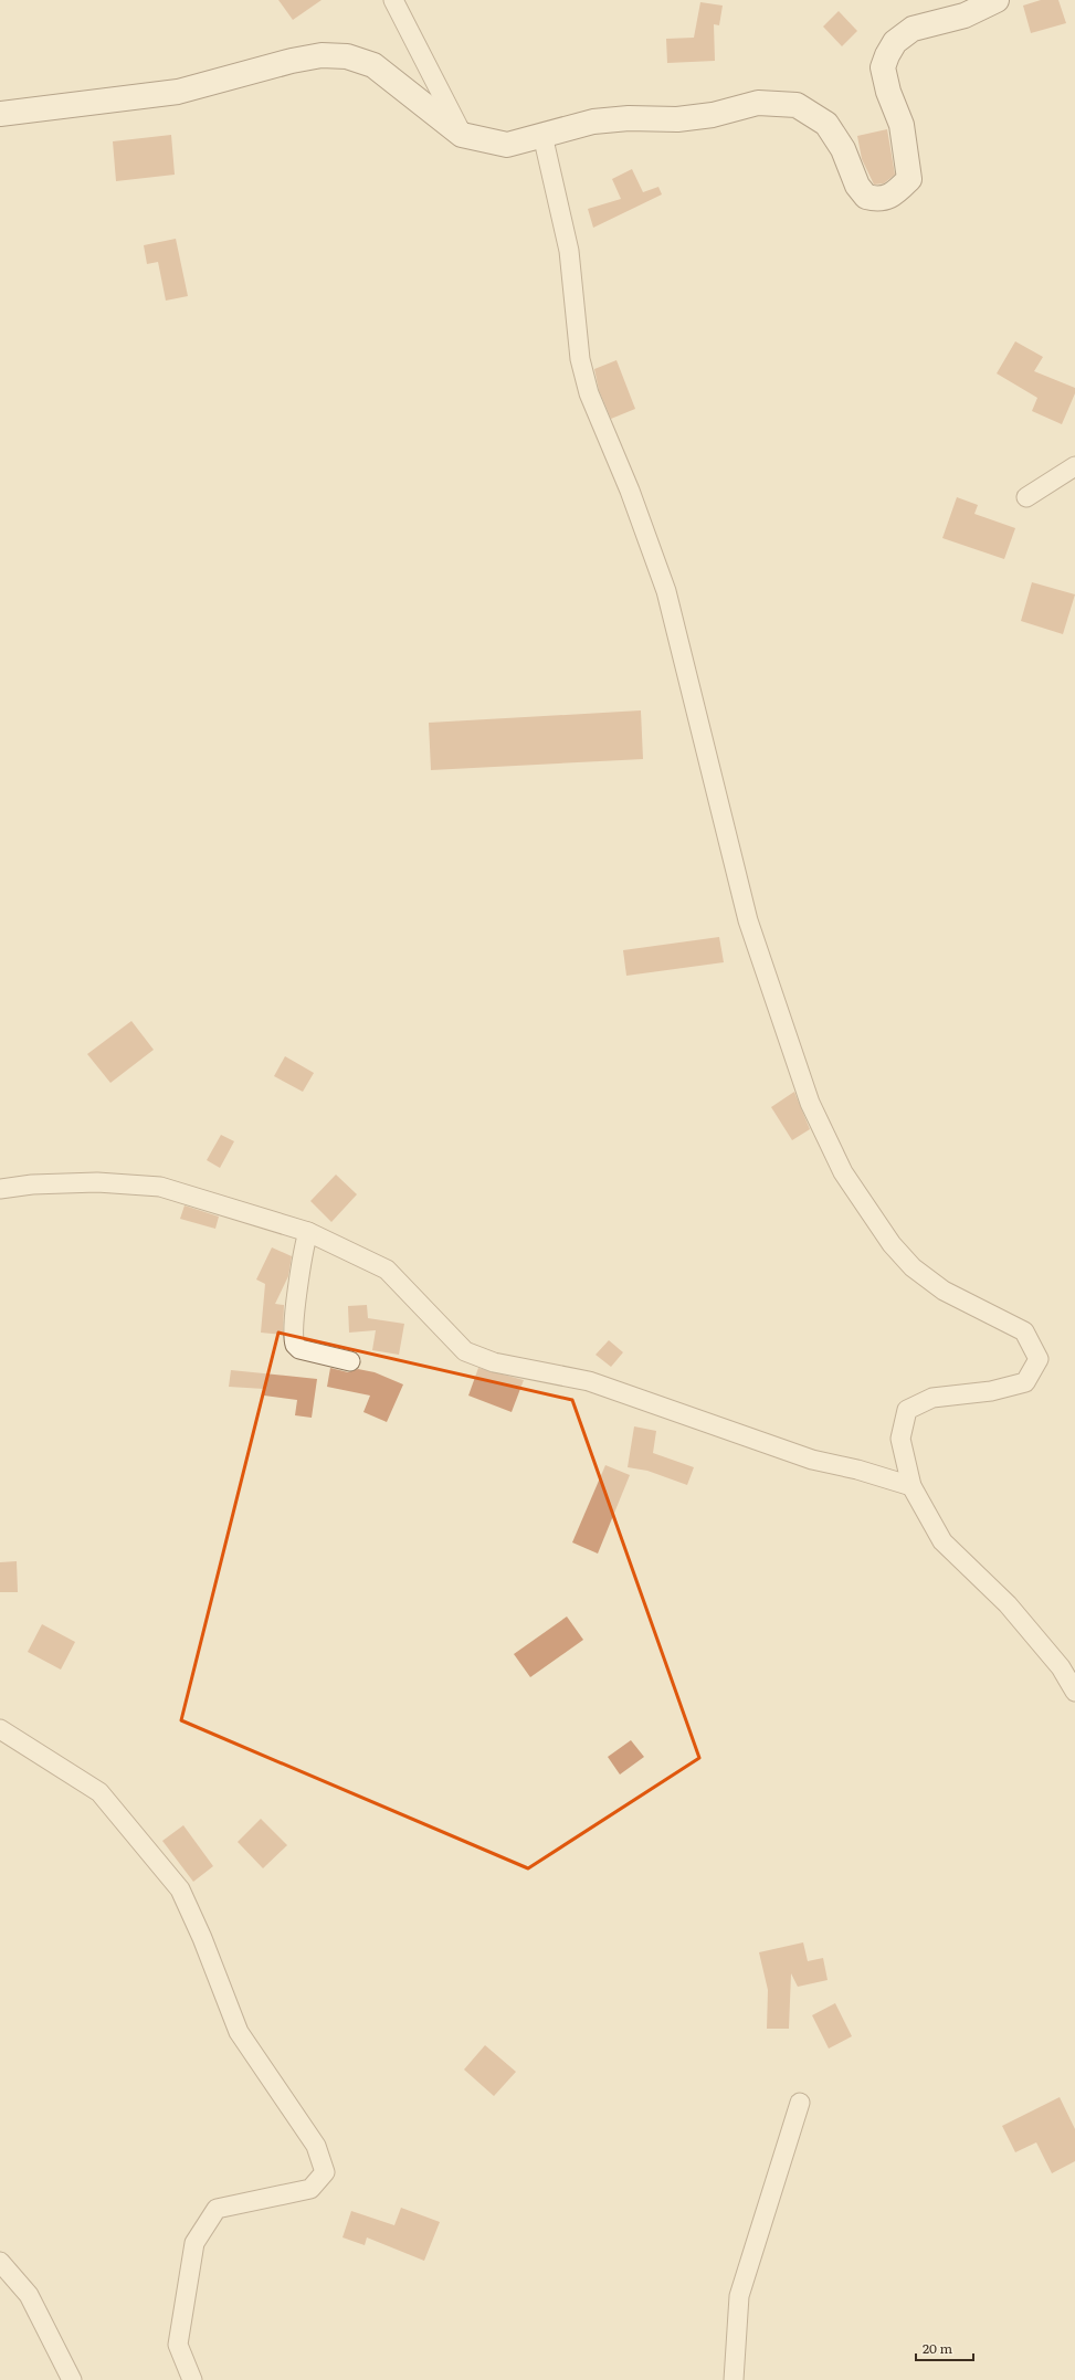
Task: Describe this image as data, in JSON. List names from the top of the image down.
{
  "scale_bar": "20 m"
}
